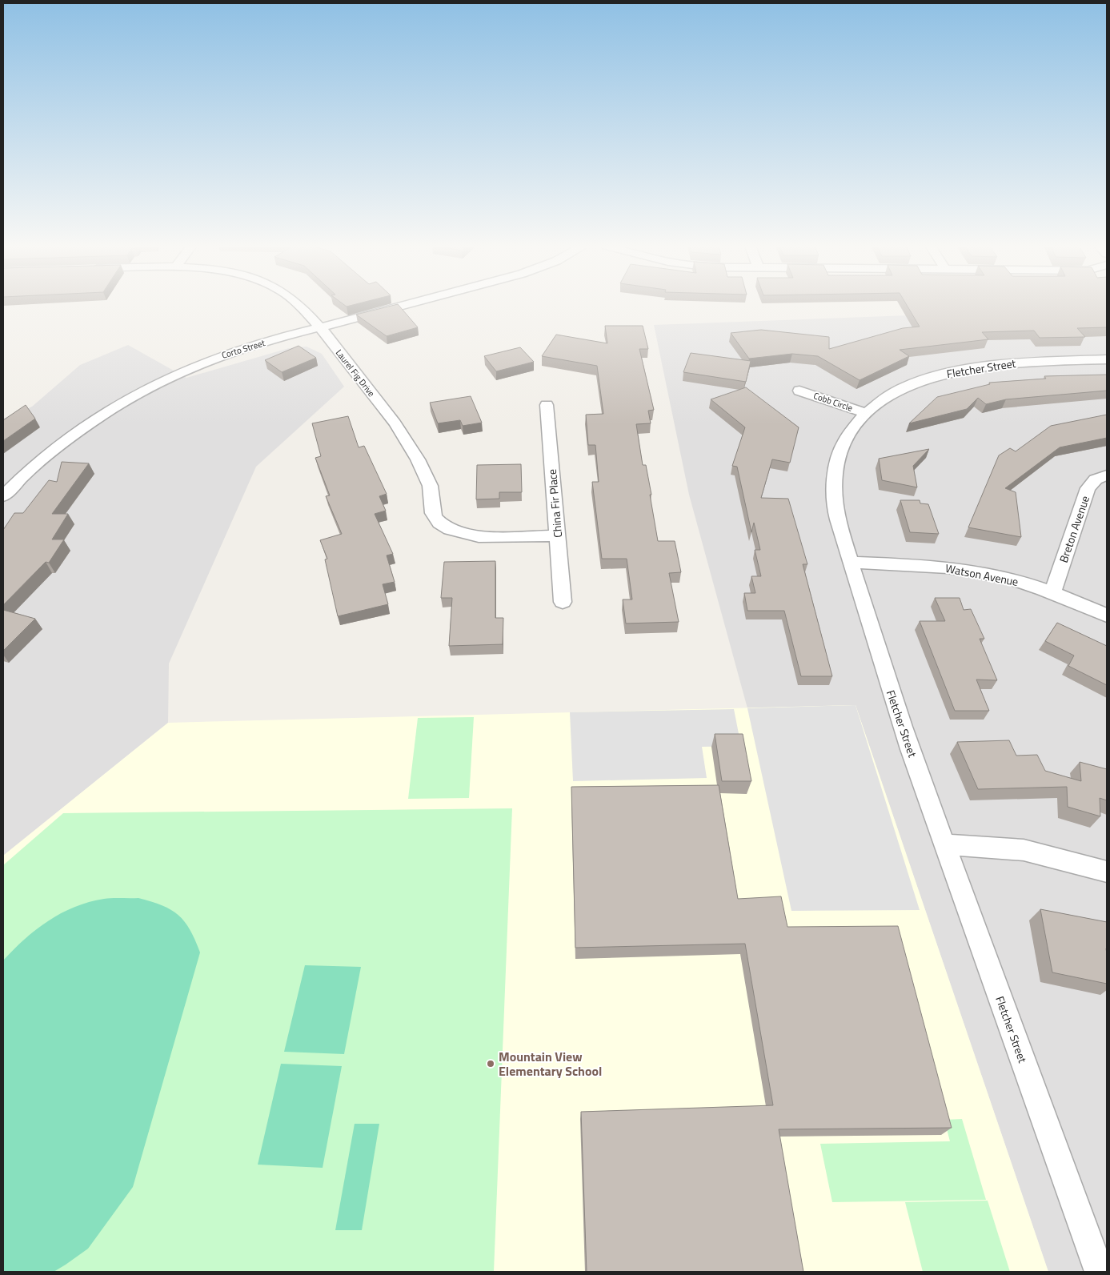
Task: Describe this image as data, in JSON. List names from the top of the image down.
{
  "streets": {
    "street": [
      "Corto Street",
      "Fletcher Street",
      "Laurel Fig Drive",
      "Cobb Circle",
      "China Fir Place",
      "Breton Avenue",
      "Watson Avenue"
    ]
  },
  "crossings": [
    ["Corto Street", "Laurel Fig Drive"],
    ["Fletcher Street", "Cobb Circle"],
    ["Fletcher Street", "Watson Avenue"],
    ["Laurel Fig Drive", "China Fir Place"],
    ["Breton Avenue", "Watson Avenue"]
  ],
  "places": ["Mountain View Elementary School"]
}
